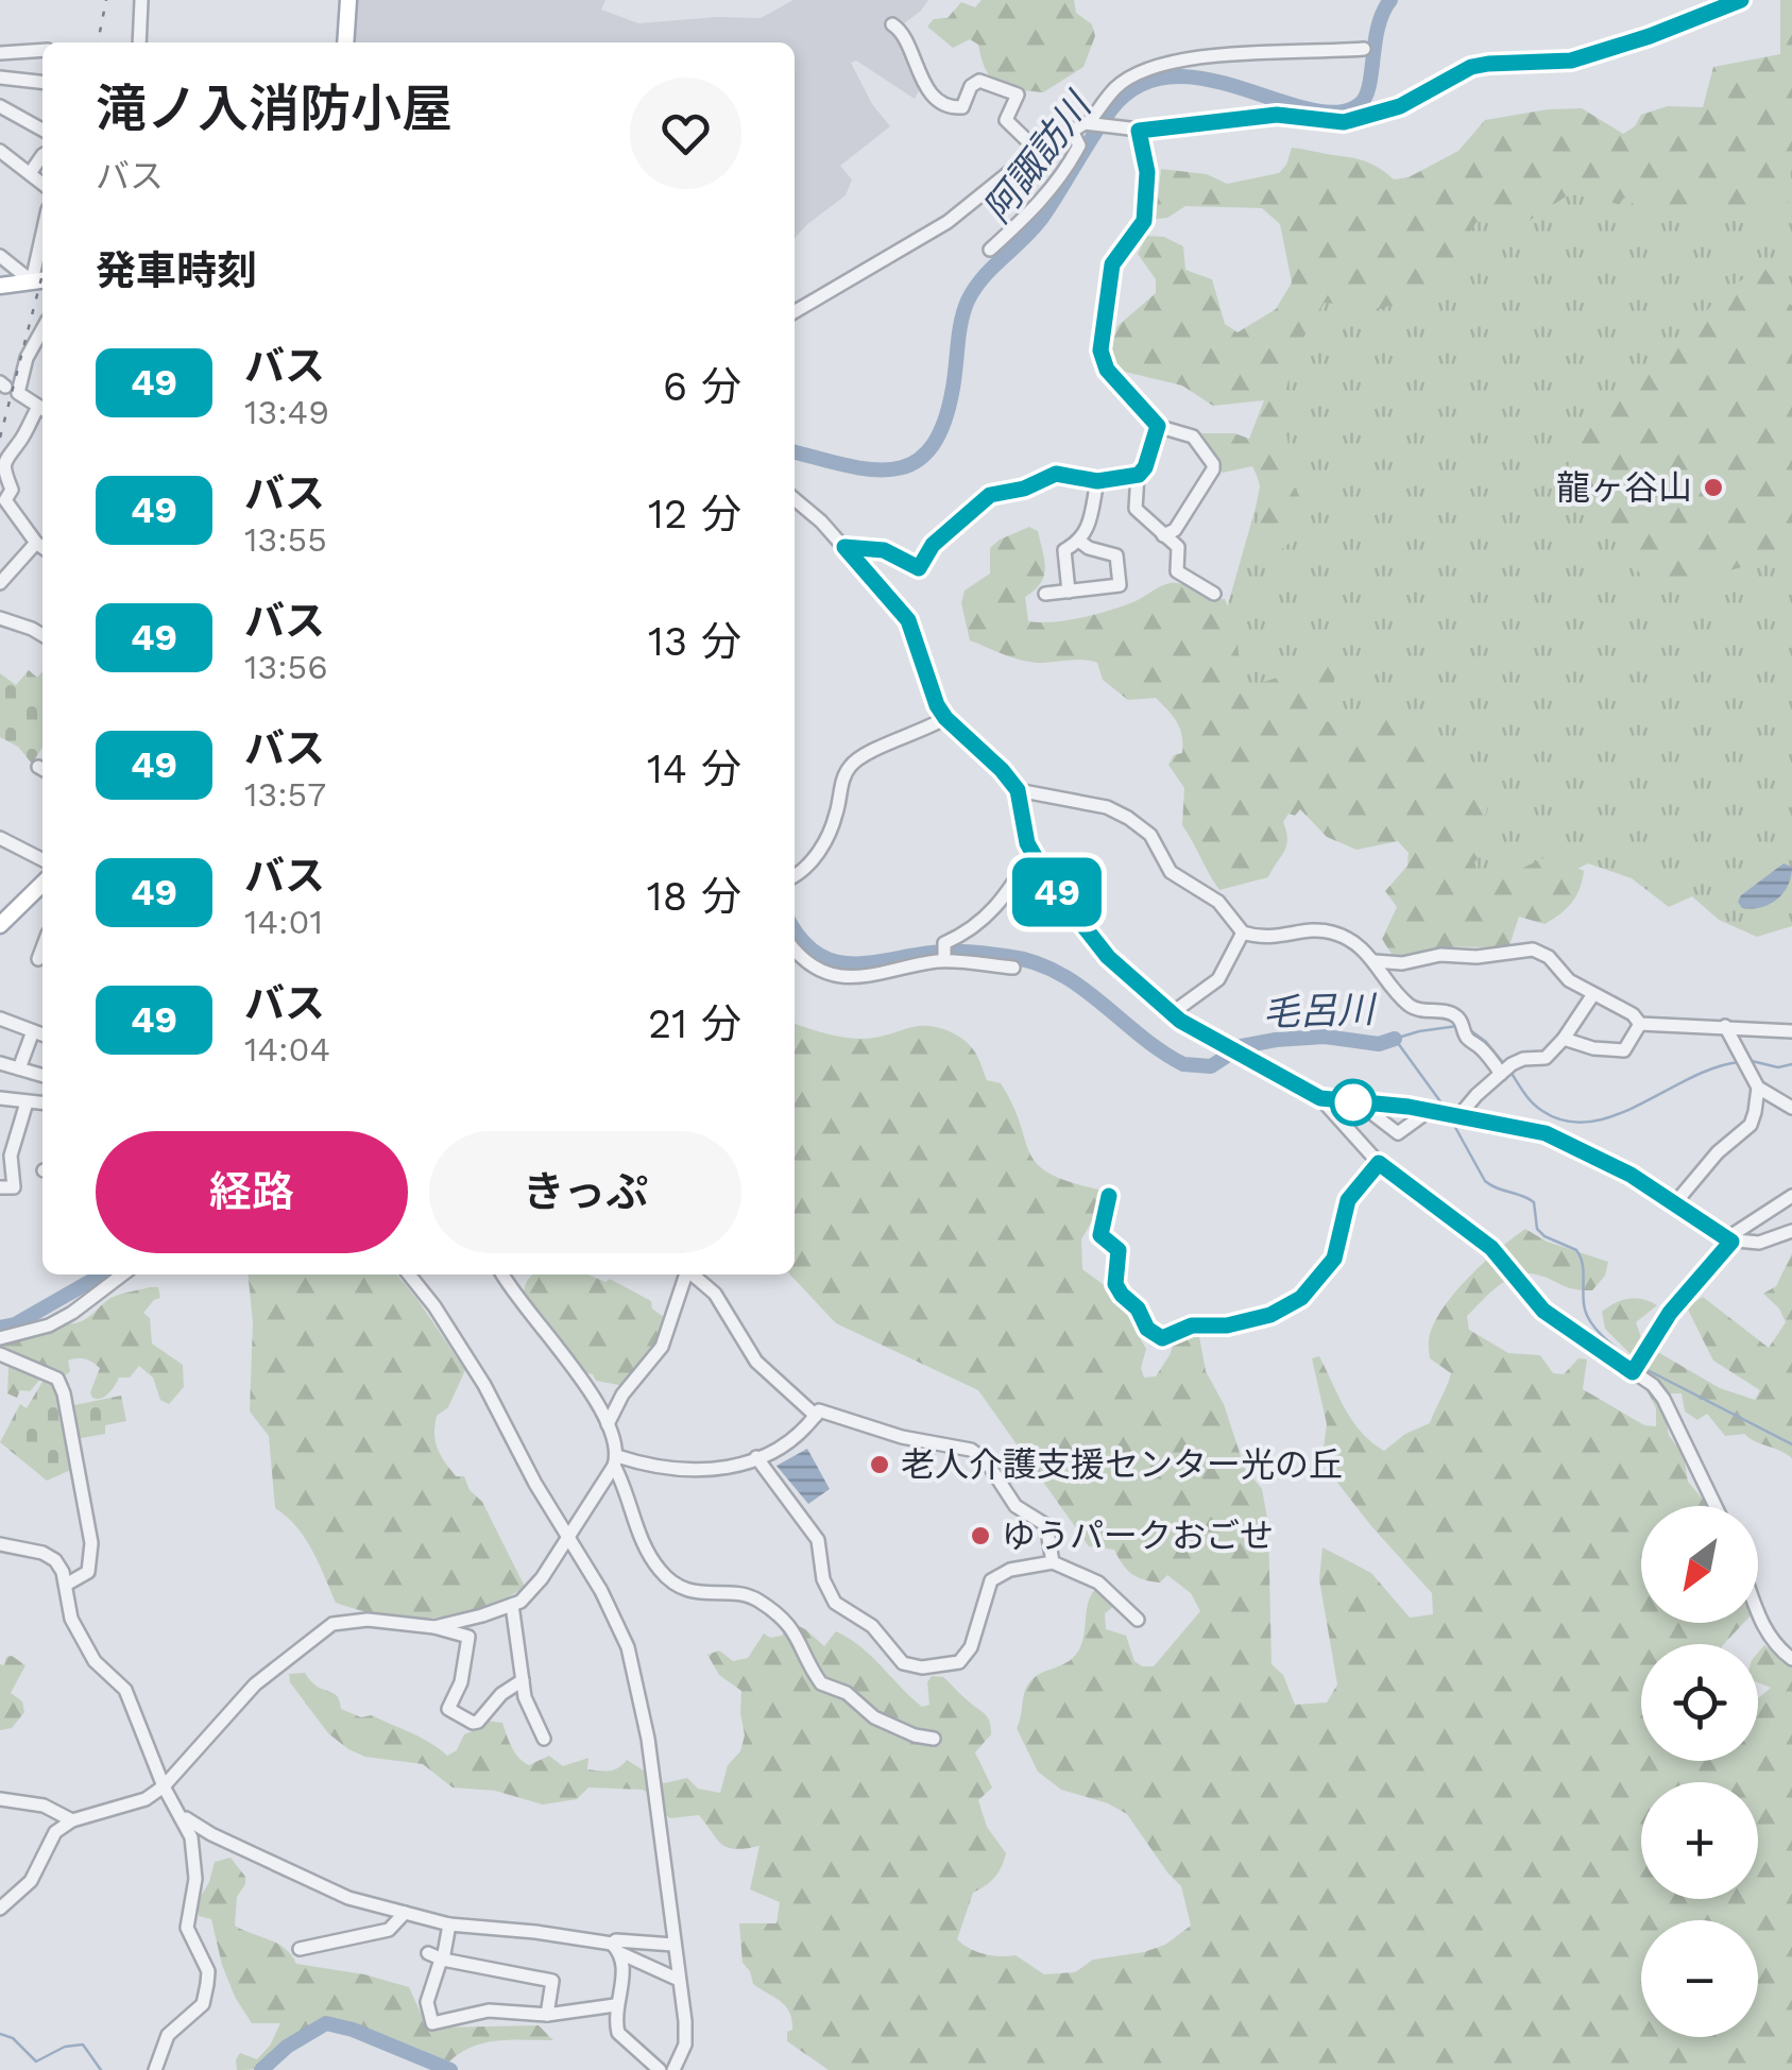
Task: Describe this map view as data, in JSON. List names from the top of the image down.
{
  "water": ["阿諏訪川", "毛呂川"],
  "places": ["龍ヶ谷山", "老人介護支援センター光の丘", "ゆうパークおごせ"],
  "lines": ["bus line 49"],
  "north": "bottom left",
  "page": {
    "on_map": "49",
    "heading": [
      ["滝ノ入消防小屋", "バス"],
      "発車時刻"
    ],
    "list": [
      {
        "mark": "49",
        "name": "バス",
        "note": "13:49",
        "value": "6 分"
      },
      {
        "mark": "49",
        "name": "バス",
        "note": "13:55",
        "value": "12 分"
      },
      {
        "mark": "49",
        "name": "バス",
        "note": "13:56",
        "value": "13 分"
      },
      {
        "mark": "49",
        "name": "バス",
        "note": "13:57",
        "value": "14 分"
      },
      {
        "mark": "49",
        "name": "バス",
        "note": "14:01",
        "value": "18 分"
      },
      {
        "mark": "49",
        "name": "バス",
        "note": "14:04",
        "value": "21 分"
      }
    ],
    "buttons": ["経路", "きっぷ"],
    "map_buttons": ["+", "−"]
  }
}
